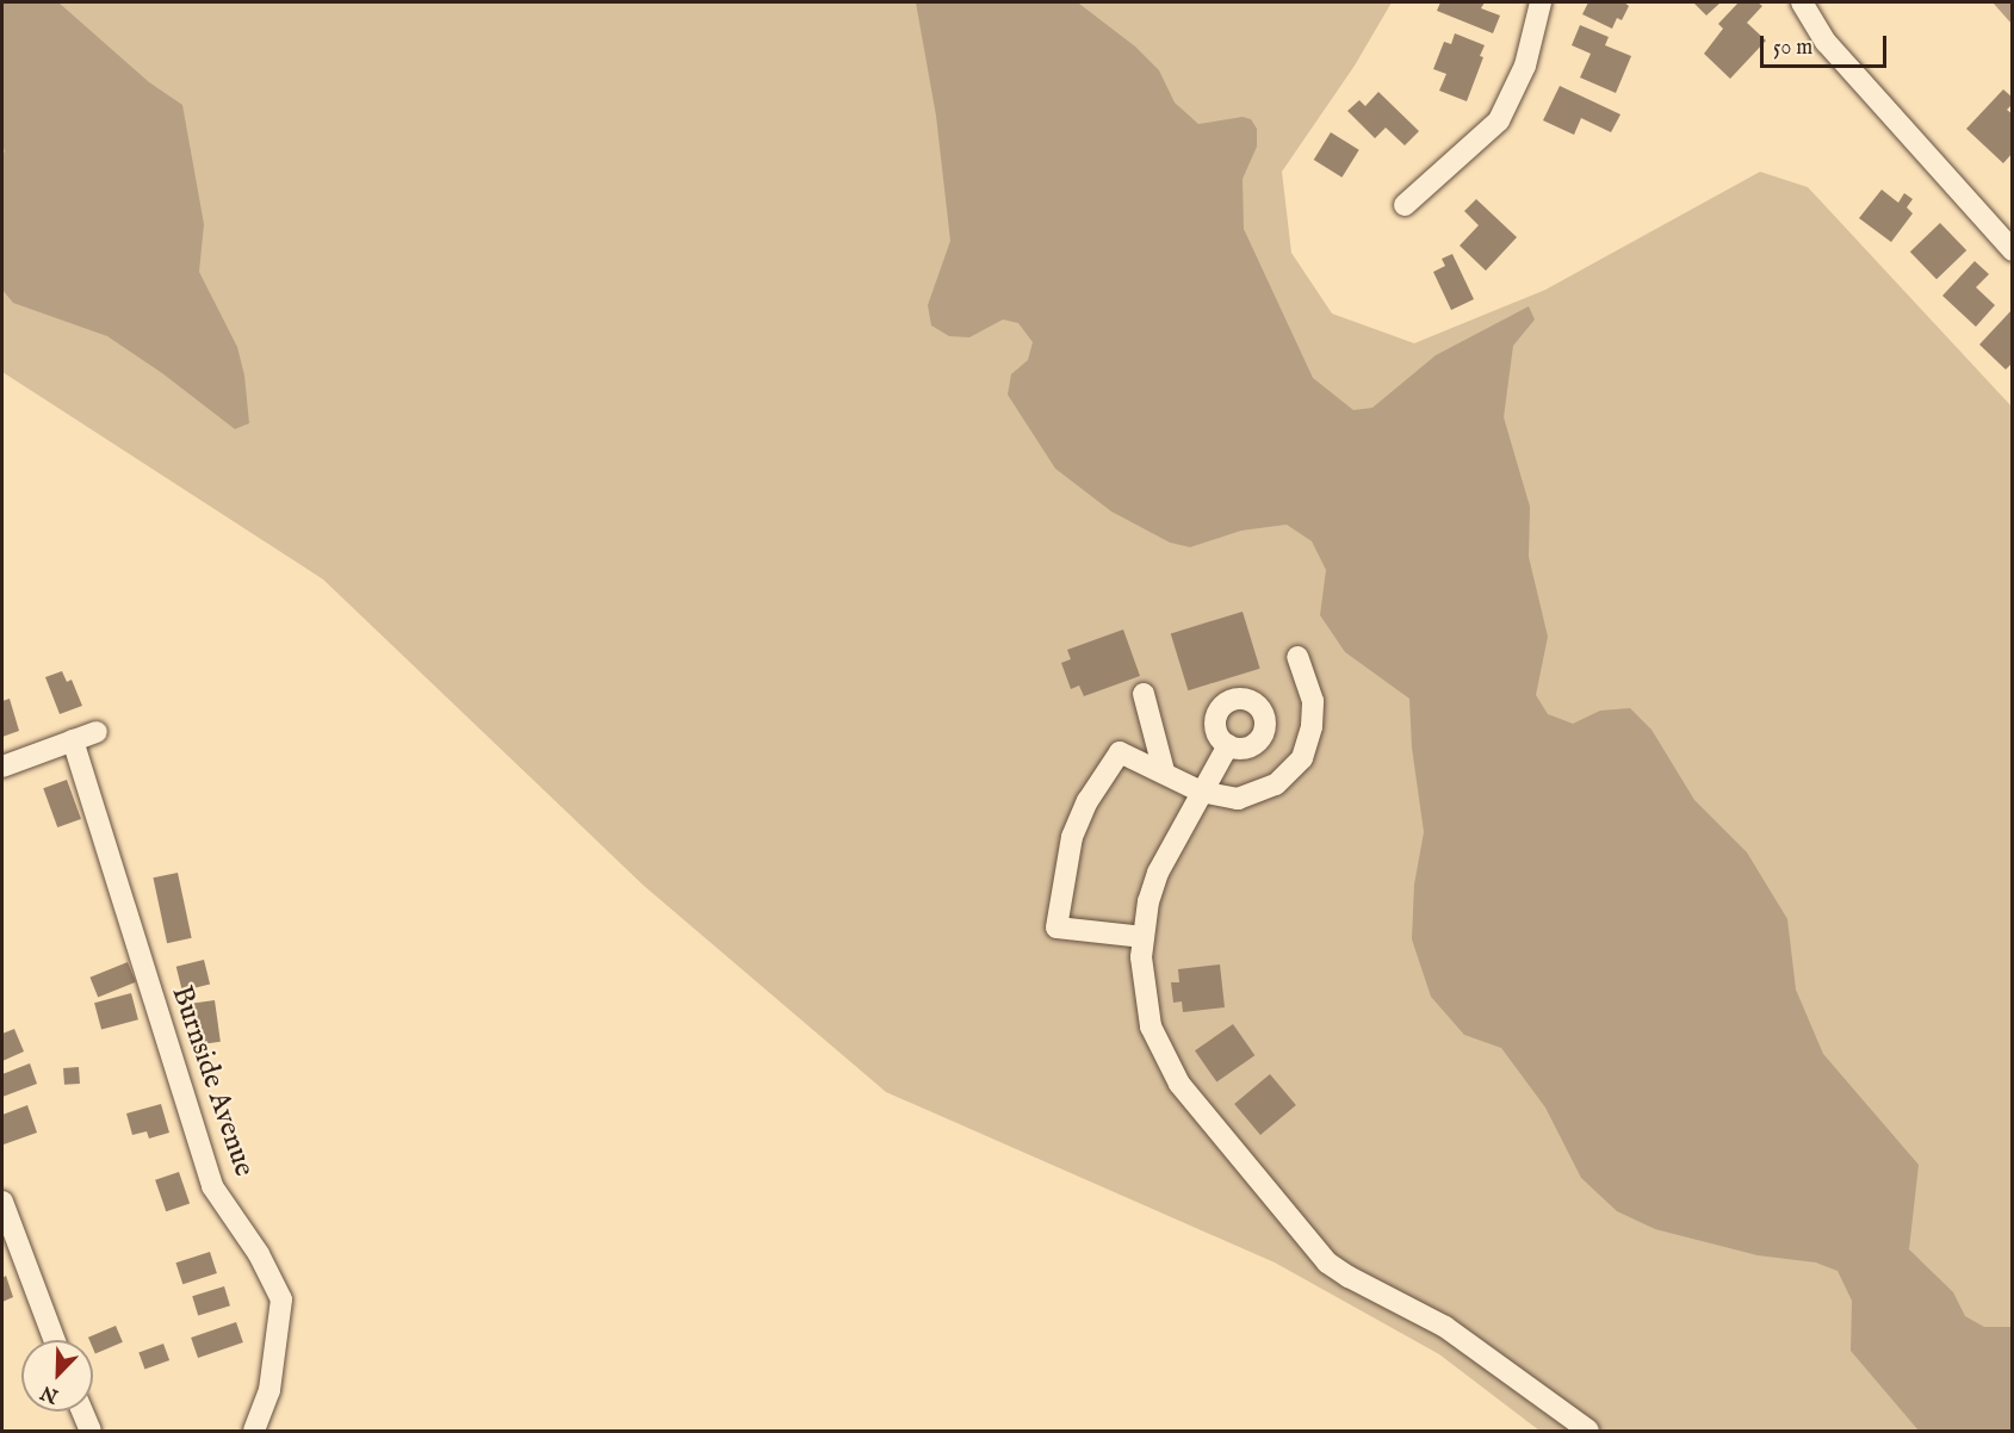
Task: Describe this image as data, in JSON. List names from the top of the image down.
{
  "streets": {
    "street": ["Burnside Avenue"]
  },
  "scale_bar": "50 m",
  "north": "bottom left"
}
